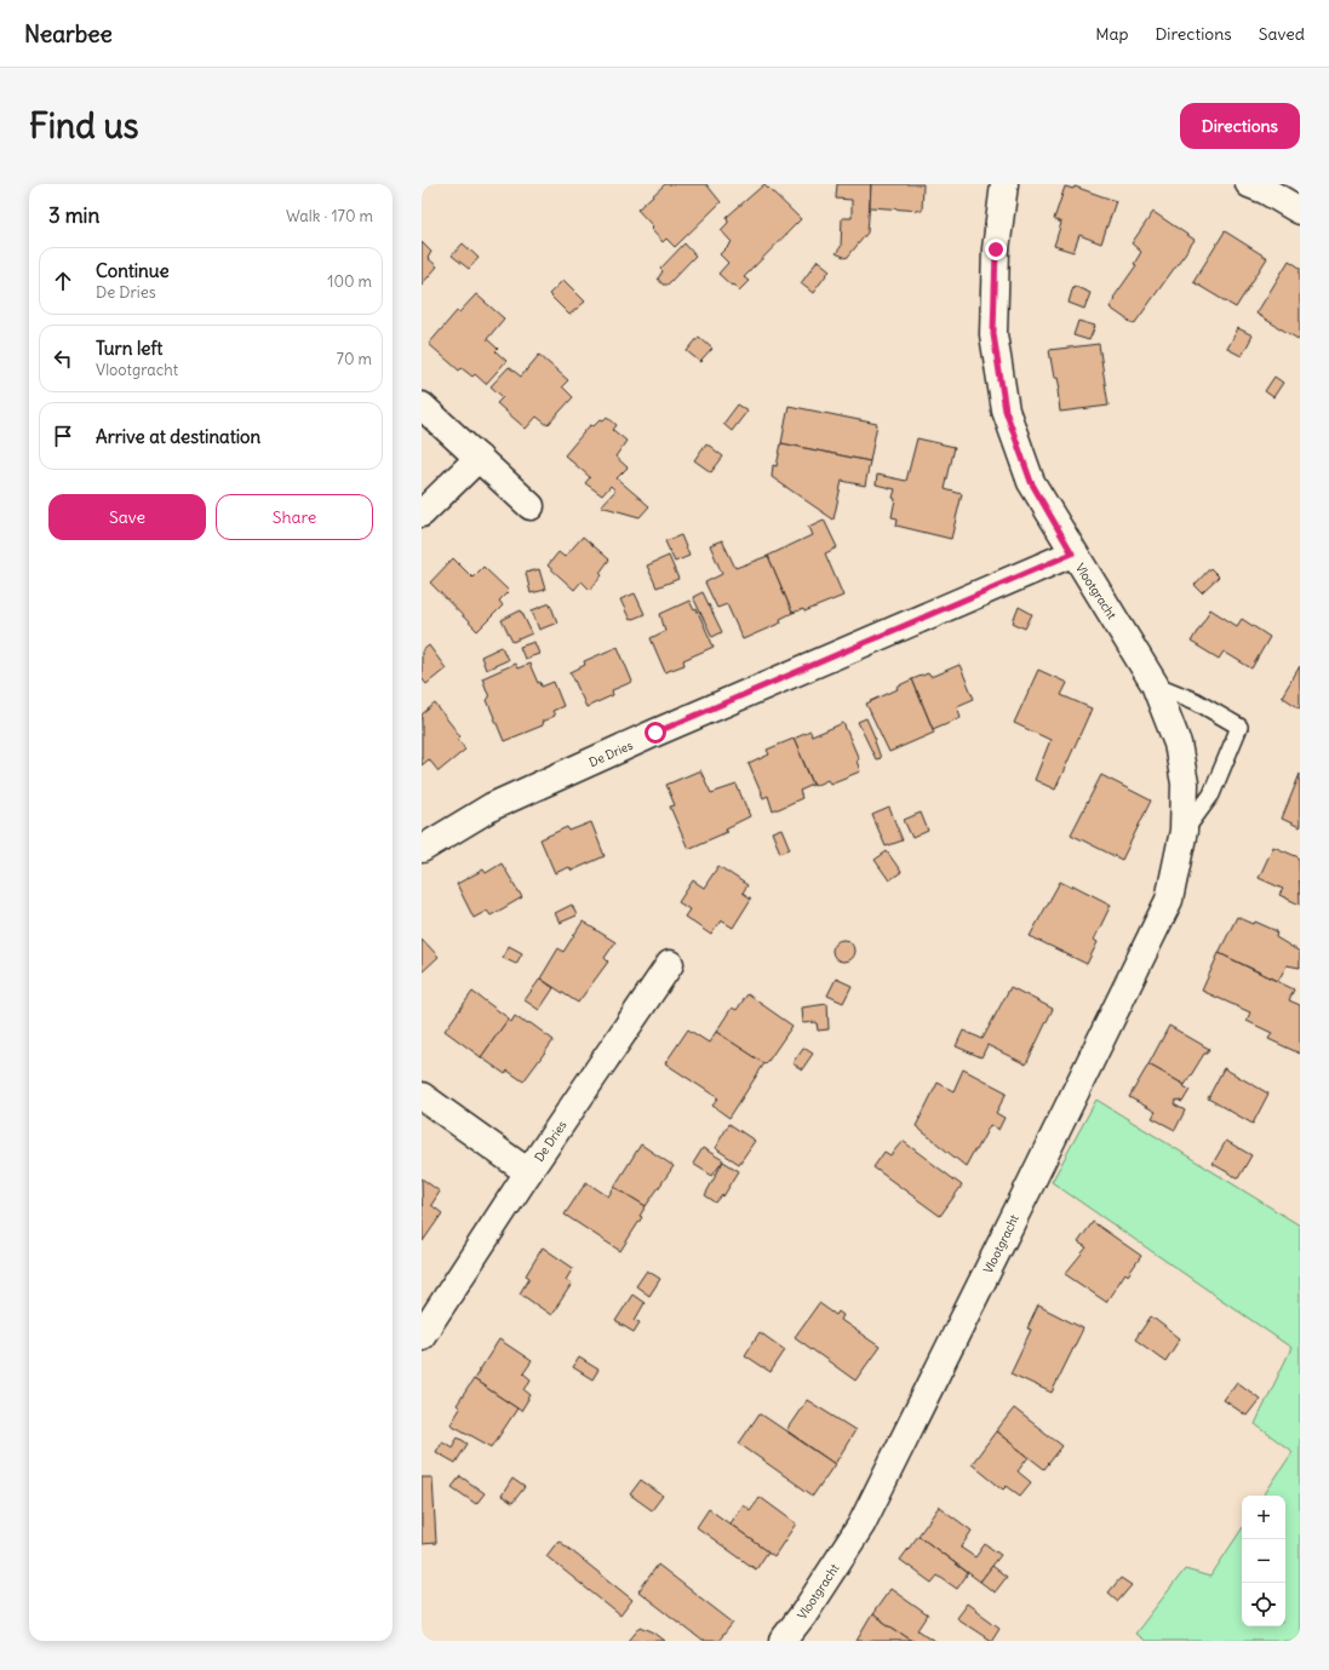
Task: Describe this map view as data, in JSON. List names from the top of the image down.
{
  "streets": {
    "street": ["Vlootgracht", "De Dries"]
  },
  "crossings": [
    ["Vlootgracht", "De Dries"]
  ],
  "page": {
    "header": "Nearbee",
    "nav": ["Map", "Directions", "Saved"],
    "buttons": [
      "Directions",
      ["Save", "Share"]
    ],
    "title": "Find us",
    "heading": ["3 min", "Walk · 170 m"],
    "list": [
      ["Continue", "De Dries", "100 m"],
      ["Turn left", "Vlootgracht", "70 m"],
      "Arrive at destination"
    ],
    "map_buttons": ["+", "−"]
  }
}
